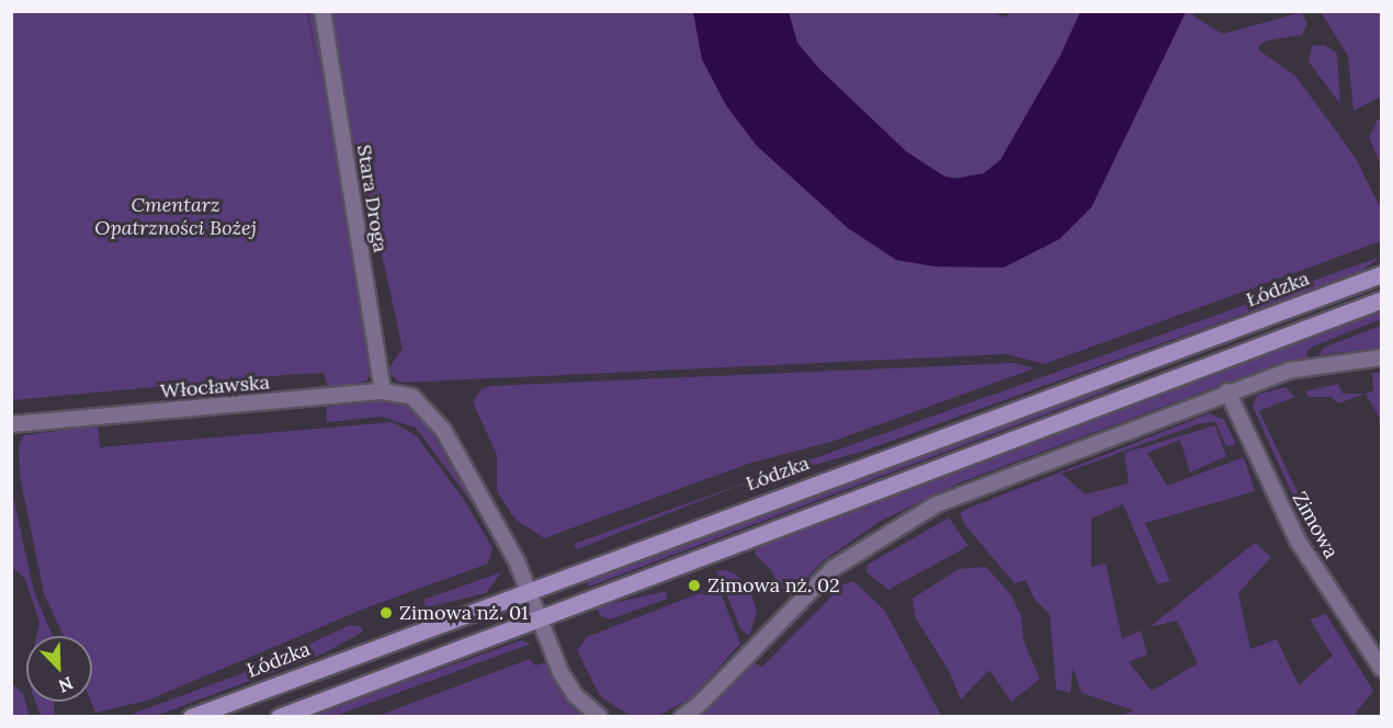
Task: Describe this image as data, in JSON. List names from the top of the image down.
{
  "streets": {
    "main road": ["Łódzka"],
    "street": ["Stara Droga", "Włocławska", "Zimowa"]
  },
  "crossings": [
    ["Stara Droga", "Włocławska"],
    ["Łódzka", "Włocławska"]
  ],
  "parks": ["Cmentarz Opatrzności Bożej"],
  "places": ["Zimowa nż. 02", "Zimowa nż. 01"],
  "north": "bottom right"
}
